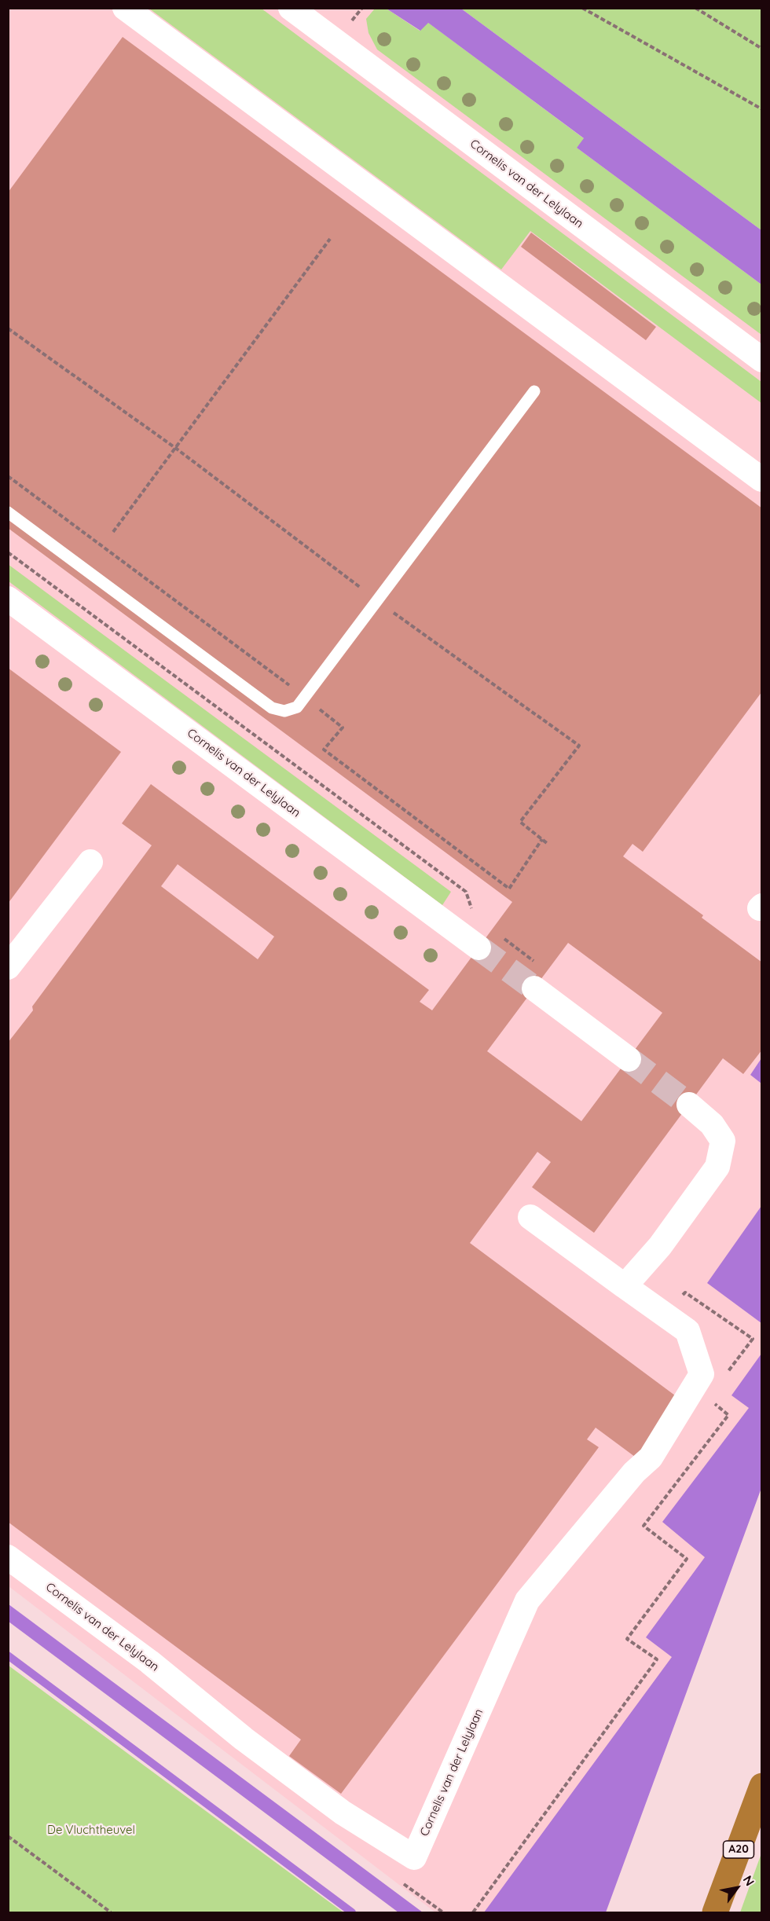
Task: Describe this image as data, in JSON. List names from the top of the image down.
{
  "streets": {
    "highway": ["A20"],
    "street": ["Cornelis van der Lelylaan"]
  },
  "parks": ["De Vluchtheuvel"],
  "north": "top right"
}
